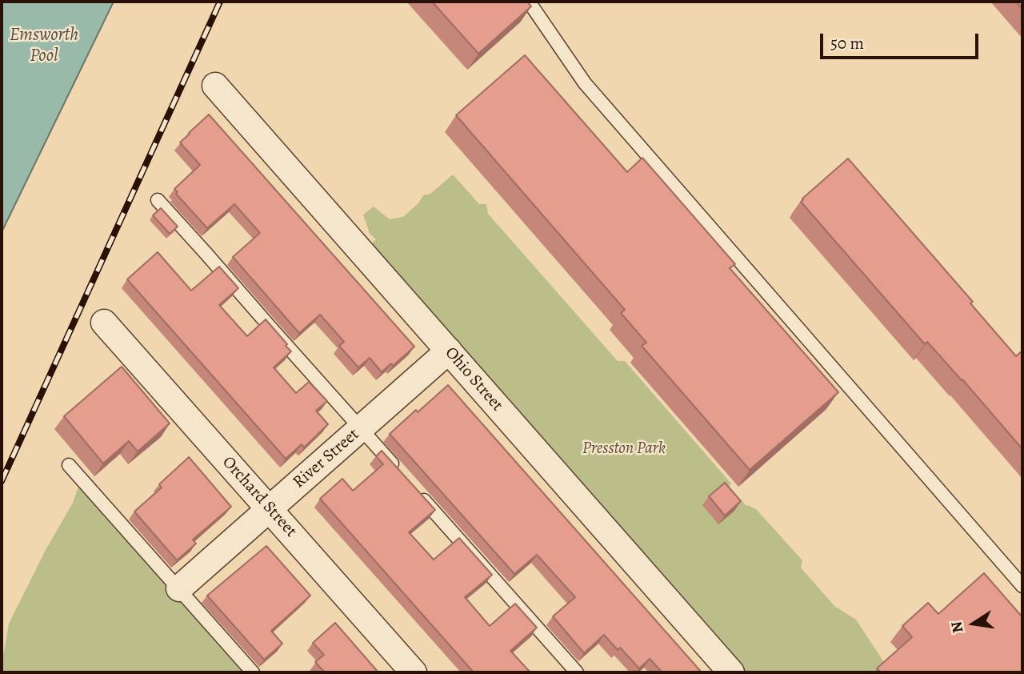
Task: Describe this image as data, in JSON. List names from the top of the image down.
{
  "streets": {
    "street": ["Ohio Street", "River Street", "Orchard Street"]
  },
  "crossings": [
    ["Ohio Street", "River Street"],
    ["River Street", "Orchard Street"]
  ],
  "water": ["Emsworth Pool"],
  "parks": ["Presston Park"],
  "scale_bar": "50 m",
  "north": "left"
}
